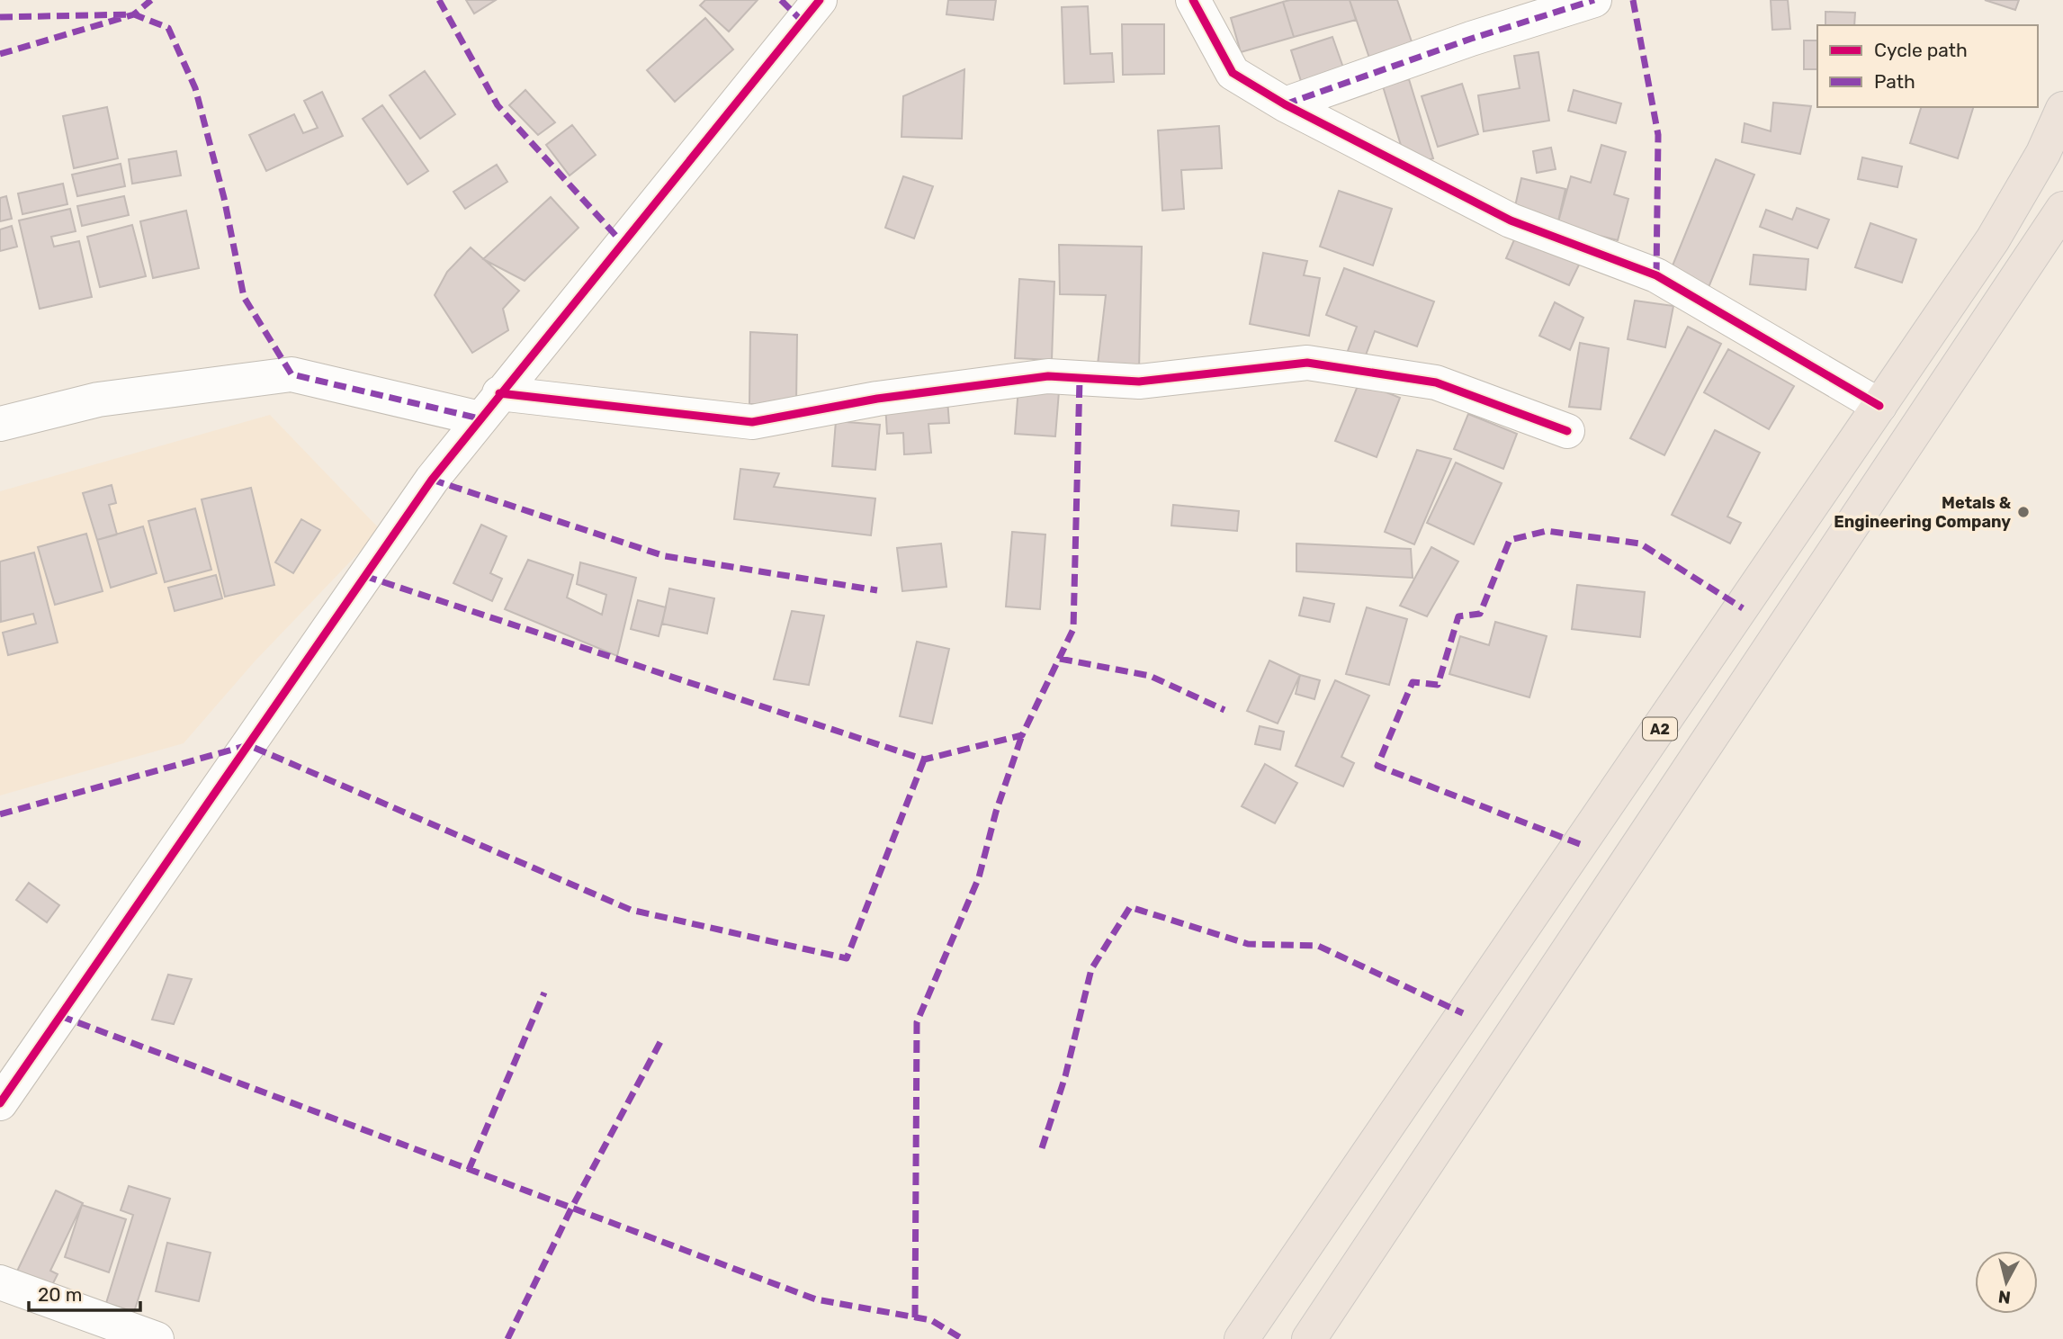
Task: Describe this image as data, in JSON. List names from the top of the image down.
{
  "streets": {
    "highway": ["A2"]
  },
  "places": ["Metals & Engineering Company"],
  "legend": ["Cycle path", "Path"],
  "scale_bar": "20 m",
  "north": "bottom"
}
